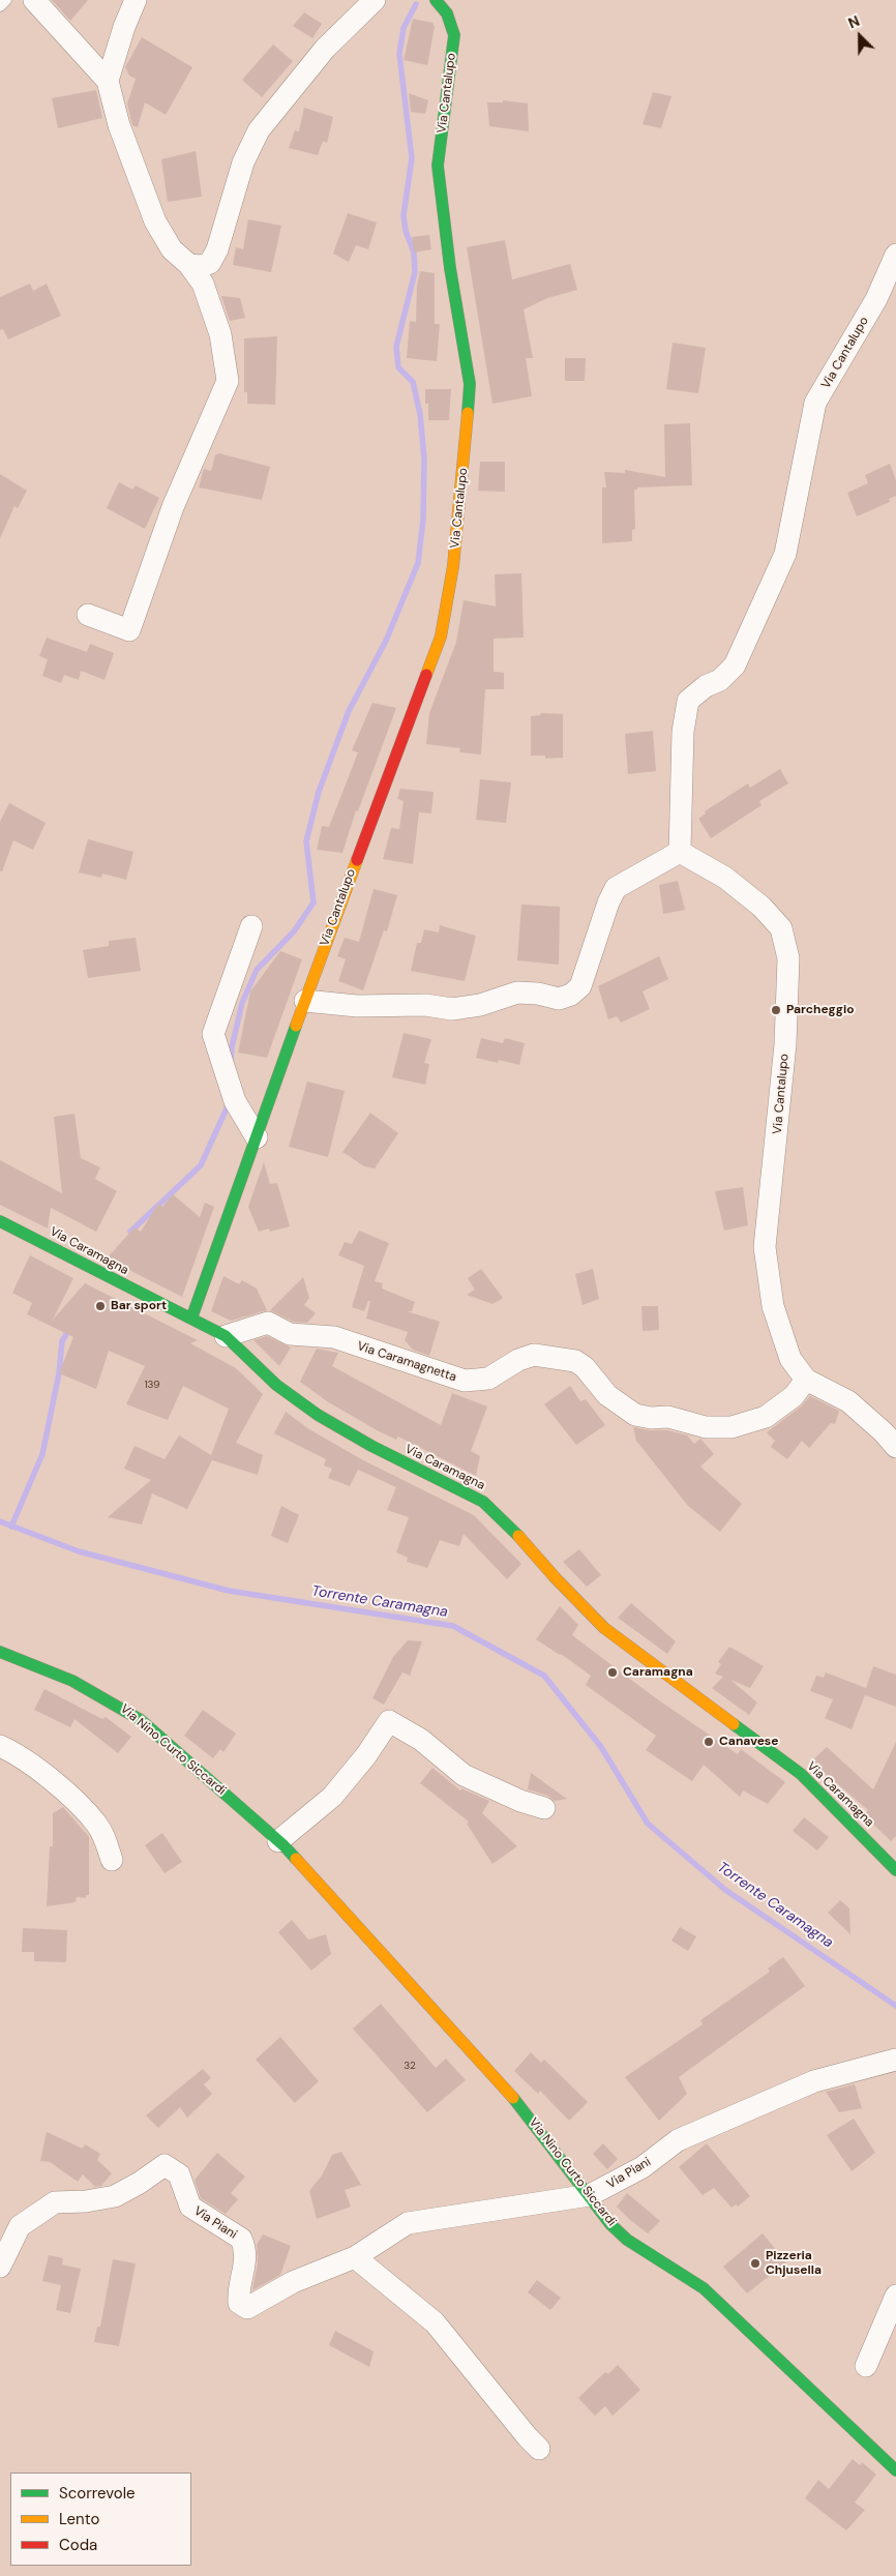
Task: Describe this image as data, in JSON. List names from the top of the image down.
{
  "streets": {
    "street": [
      "Via Cantalupo",
      "Via Caramagna",
      "Via Caramagnetta",
      "Via Nino Curto Siccardi",
      "Via Piani"
    ]
  },
  "crossings": [
    ["Via Cantalupo", "Via Caramagna"],
    ["Via Cantalupo", "Via Caramagnetta"],
    ["Via Caramagna", "Via Caramagnetta"],
    ["Via Nino Curto Siccardi", "Via Piani"]
  ],
  "water": ["Torrente Caramagna"],
  "places": [
    "Parcheggio",
    "Bar sport",
    "Caramagna",
    "Canavese",
    "Pizzeria Chjusella"
  ],
  "house_numbers": ["139", "32"],
  "legend": ["Scorrevole", "Lento", "Coda"],
  "north": "top left"
}
